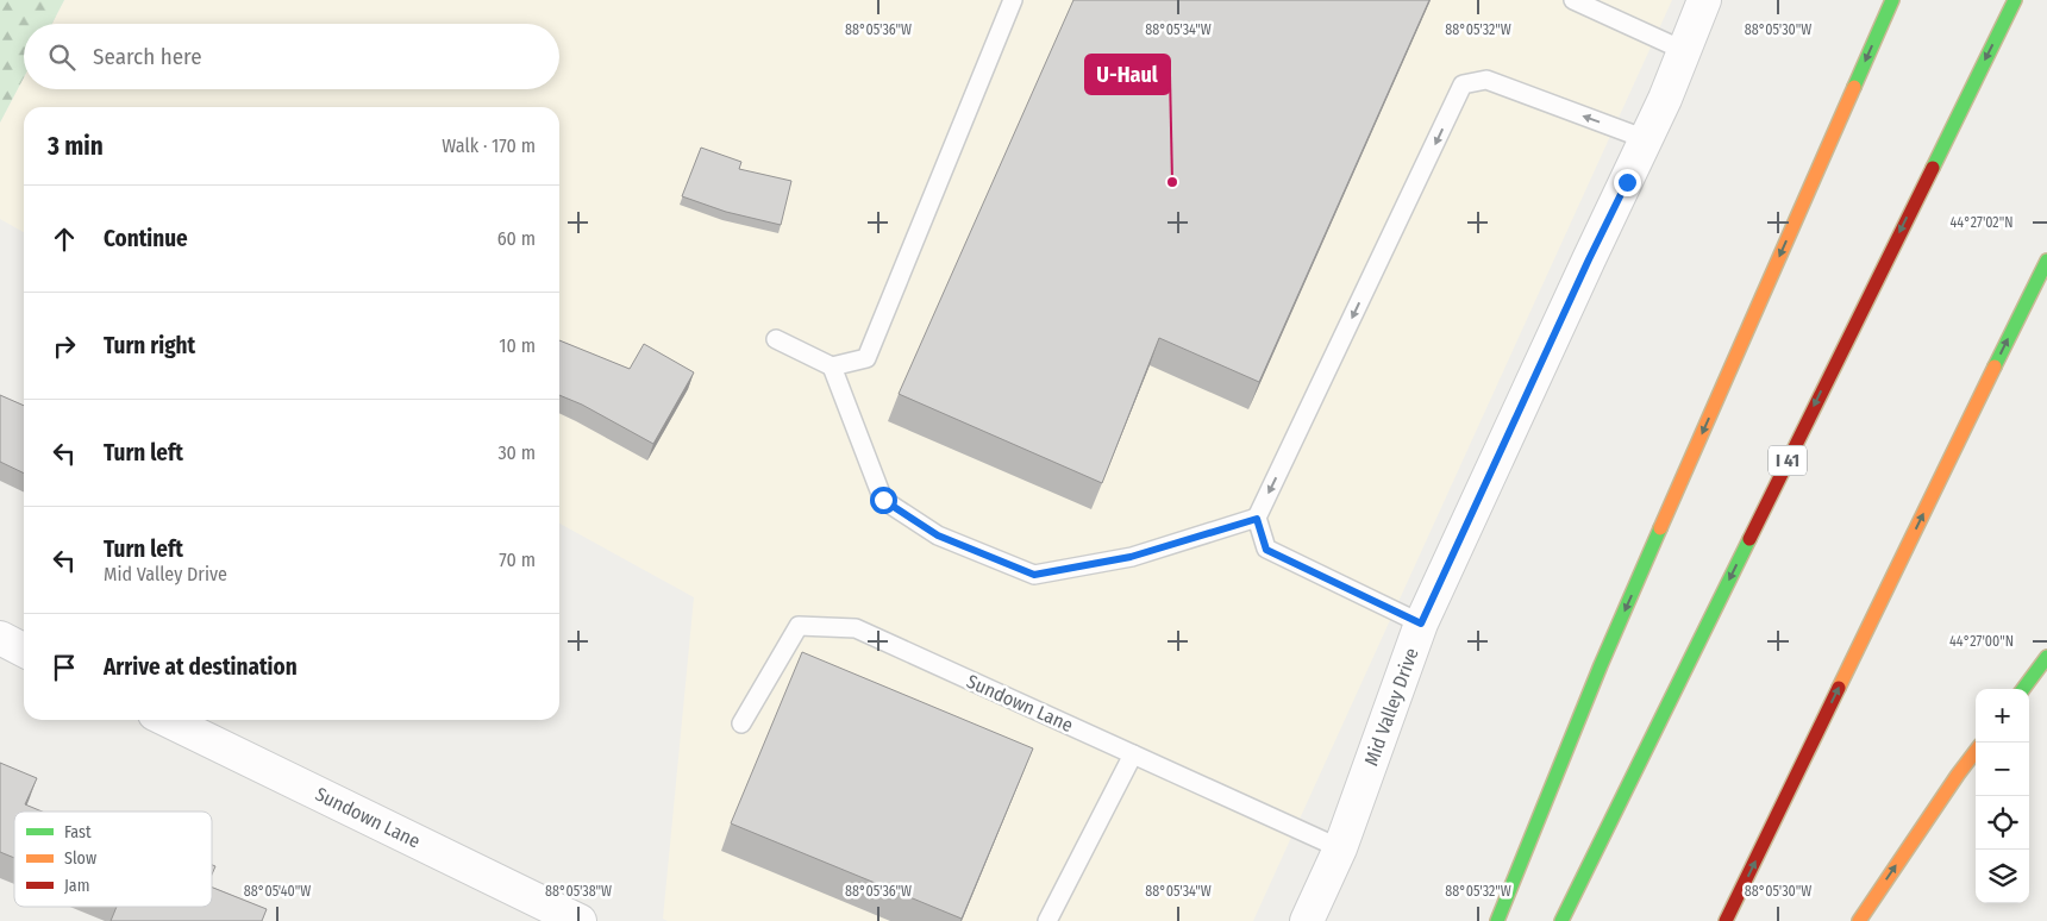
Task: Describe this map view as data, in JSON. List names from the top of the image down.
{
  "streets": {
    "highway": ["I 41"],
    "street": ["Sundown Lane", "Mid Valley Drive"]
  },
  "crossings": [
    ["Sundown Lane", "Mid Valley Drive"]
  ],
  "places": ["U-Haul"],
  "legend": ["Fast", "Slow", "Jam"],
  "page": {
    "search": "Search here",
    "heading": ["3 min", "Walk · 170 m"],
    "list": [
      ["Continue", "60 m"],
      ["Turn right", "10 m"],
      ["Turn left", "30 m"],
      ["Turn left", "Mid Valley Drive", "70 m"],
      "Arrive at destination"
    ],
    "map_buttons": ["+", "−"]
  },
  "coordinates": [
    "88°05'36\"W",
    "88°05'34\"W",
    "88°05'32\"W",
    "88°05'30\"W",
    "44°27'02\"N",
    "44°27'00\"N",
    "88°05'40\"W",
    "88°05'38\"W"
  ]
}
